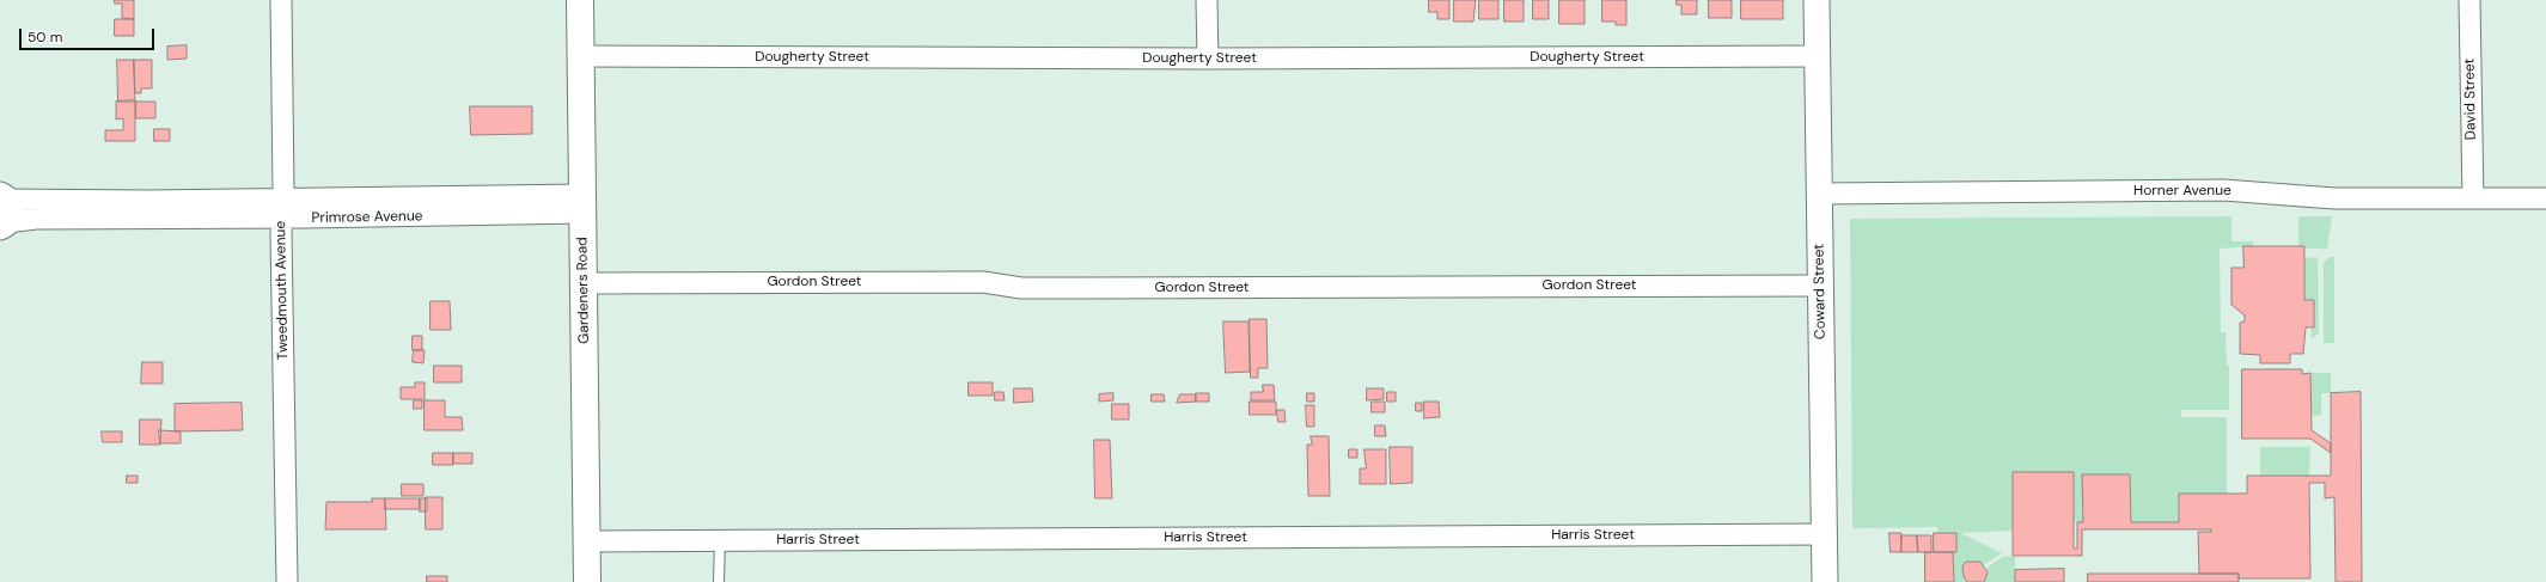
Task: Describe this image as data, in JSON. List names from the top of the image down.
{
  "streets": {
    "main road": ["Gardeners Road"],
    "street": [
      "Dougherty Street",
      "David Street",
      "Horner Avenue",
      "Primrose Avenue",
      "Gordon Street",
      "Tweedmouth Avenue",
      "Coward Street",
      "Harris Street"
    ]
  },
  "crossings": [
    ["Dougherty Street", "Gardeners Road"],
    ["Dougherty Street", "Coward Street"],
    ["David Street", "Horner Avenue"],
    ["Horner Avenue", "Coward Street"],
    ["Primrose Avenue", "Tweedmouth Avenue"],
    ["Primrose Avenue", "Gardeners Road"],
    ["Gordon Street", "Gardeners Road"],
    ["Gordon Street", "Coward Street"],
    ["Gardeners Road", "Harris Street"],
    ["Coward Street", "Harris Street"]
  ],
  "scale_bar": "50 m"
}
